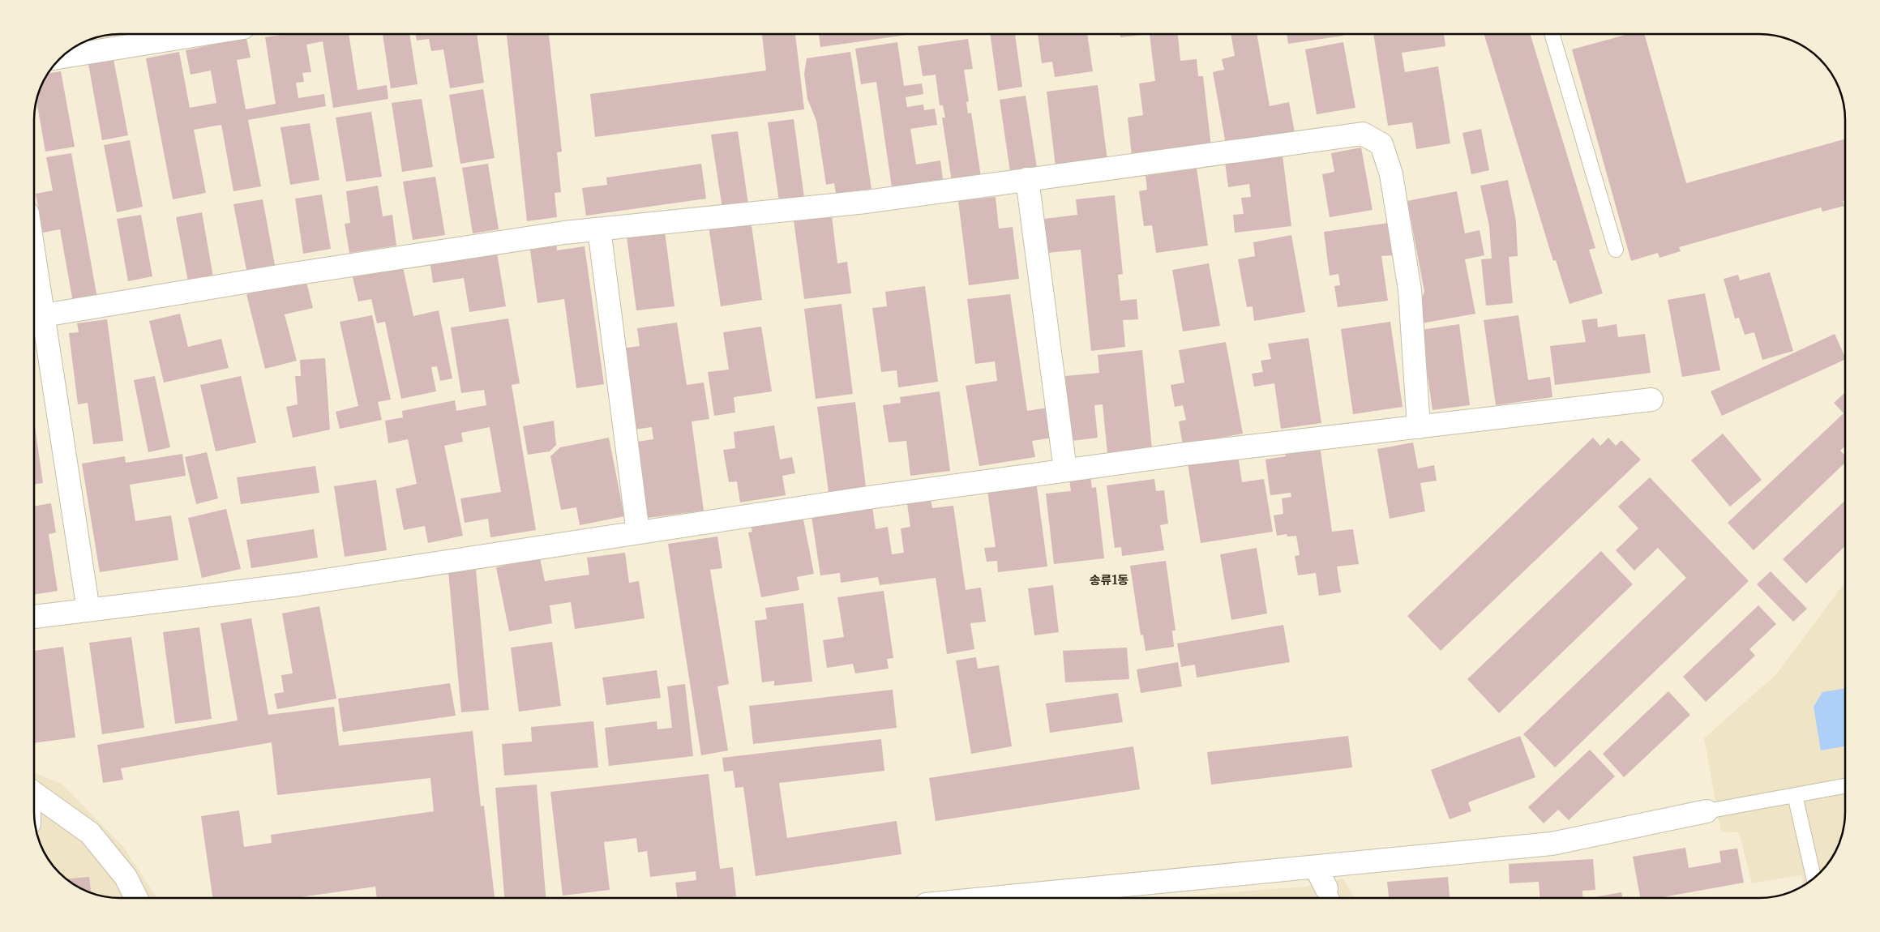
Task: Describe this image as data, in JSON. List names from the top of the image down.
{
  "districts": ["송류1동"]
}
